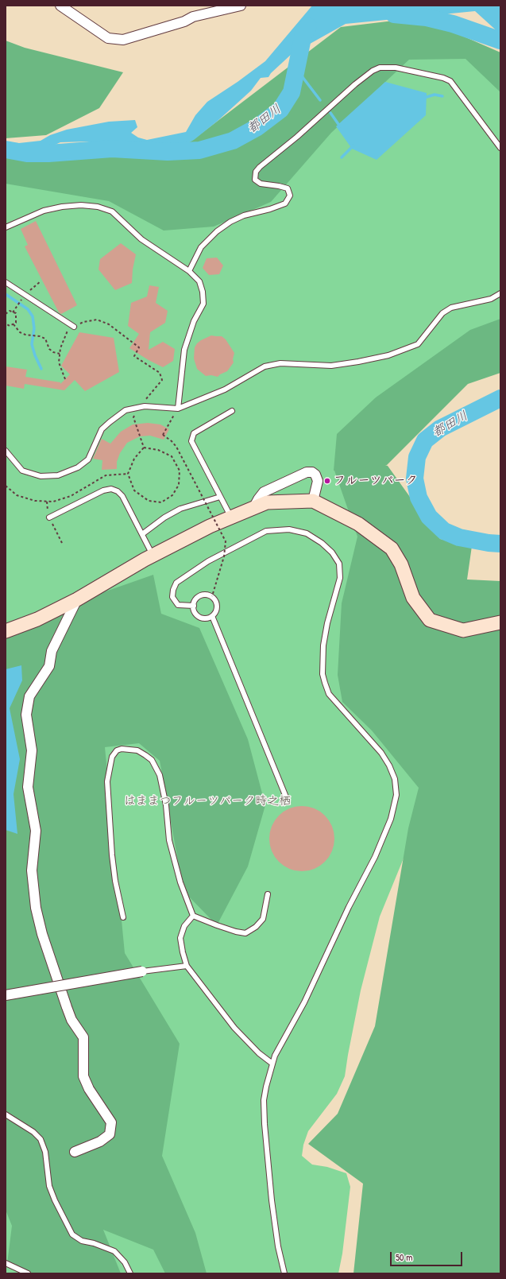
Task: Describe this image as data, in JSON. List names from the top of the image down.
{
  "water": ["都田川"],
  "parks": ["はままつフルーツパーク時之栖"],
  "places": ["フルーツパーク"],
  "scale_bar": "50 m"
}
